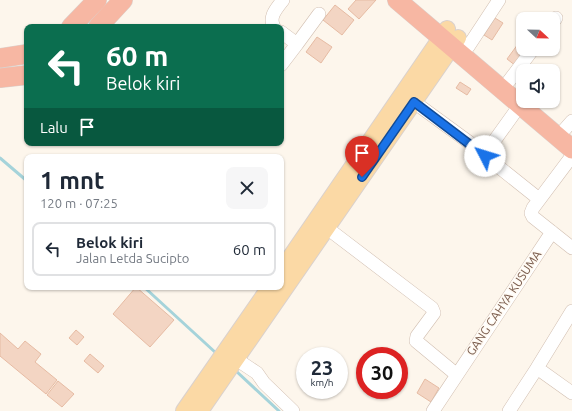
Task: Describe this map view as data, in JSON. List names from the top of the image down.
{
  "streets": {
    "street": ["GANG CAHYA KUSUMA"]
  },
  "north": "right",
  "page": {
    "turn": ["60 m", "Belok kiri"],
    "then": "Lalu",
    "heading": ["1 mnt", "120 m · 07:25"],
    "list": [
      {
        "name": "Belok kiri",
        "note": "Jalan Letda Sucipto",
        "value": "60 m"
      }
    ],
    "speed": "23 km/h",
    "limit": "30"
  }
}
